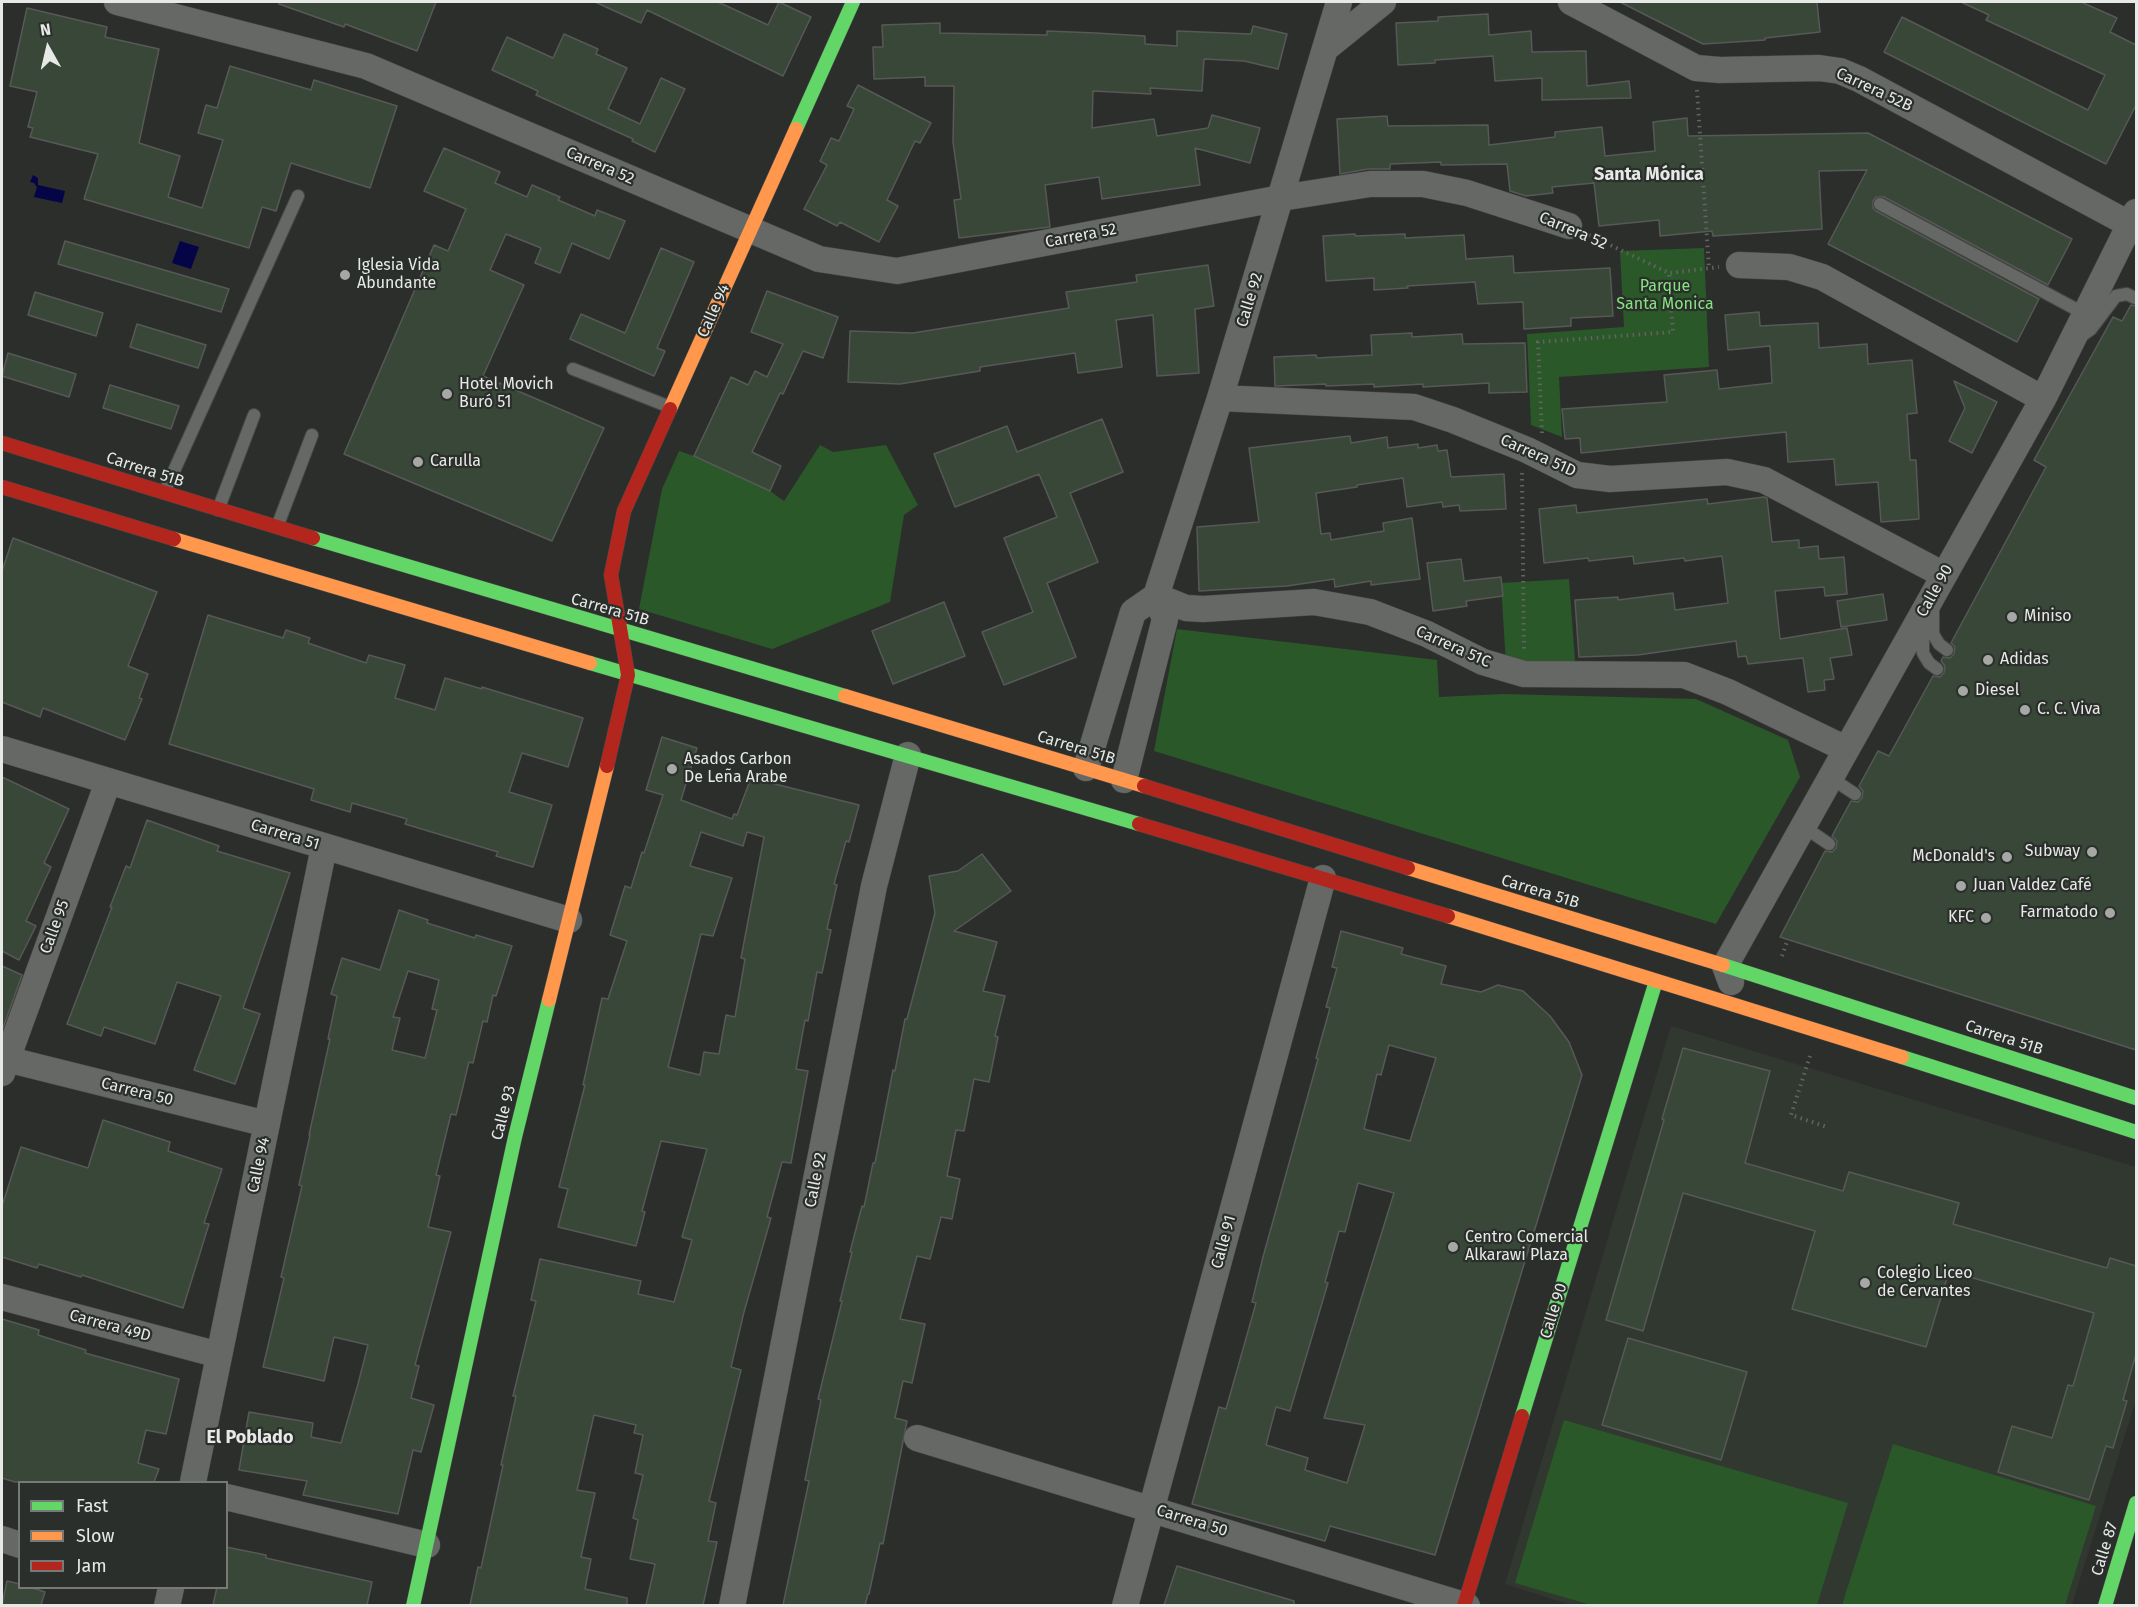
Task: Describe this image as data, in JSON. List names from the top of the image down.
{
  "streets": {
    "main road": [
      "Calle 94",
      "Carrera 51B",
      "Calle 90",
      "Calle 93",
      "Calle 87"
    ],
    "street": [
      "Carrera 52B",
      "Carrera 52",
      "Calle 92",
      "Carrera 51D",
      "Carrera 51C",
      "Carrera 51",
      "Calle 95",
      "Carrera 50",
      "Calle 91",
      "Carrera 49D"
    ]
  },
  "crossings": [
    ["Carrera 52B", "Calle 90"],
    ["Carrera 52", "Calle 92"],
    ["Carrera 52", "Calle 94"],
    ["Calle 92", "Carrera 51D"],
    ["Calle 92", "Carrera 51C"],
    ["Calle 94", "Carrera 51B"],
    ["Calle 94", "Carrera 51"],
    ["Calle 94", "Carrera 50"],
    ["Calle 94", "Calle 93"],
    ["Calle 94", "Carrera 49D"],
    ["Carrera 51D", "Calle 90"],
    ["Carrera 51B", "Calle 90"],
    ["Carrera 51B", "Calle 93"],
    ["Calle 90", "Carrera 51C"],
    ["Calle 90", "Carrera 50"],
    ["Carrera 51", "Calle 95"],
    ["Carrera 51", "Calle 93"],
    ["Calle 95", "Carrera 50"],
    ["Carrera 50", "Calle 91"]
  ],
  "districts": ["Santa Mónica", "El Poblado"],
  "parks": ["Parque Santa Monica"],
  "places": [
    "Iglesia Vida Abundante",
    "Hotel Movich Buró 51",
    "Carulla",
    "Miniso",
    "Adidas",
    "Diesel",
    "C. C. Viva",
    "Asados Carbon De Leña Arabe",
    "Subway",
    "McDonald's",
    "Juan Valdez Café",
    "Farmatodo",
    "KFC",
    "Centro Comercial Alkarawi Plaza",
    "Colegio Liceo de Cervantes"
  ],
  "legend": ["Fast", "Slow", "Jam"],
  "north": "top"
}
